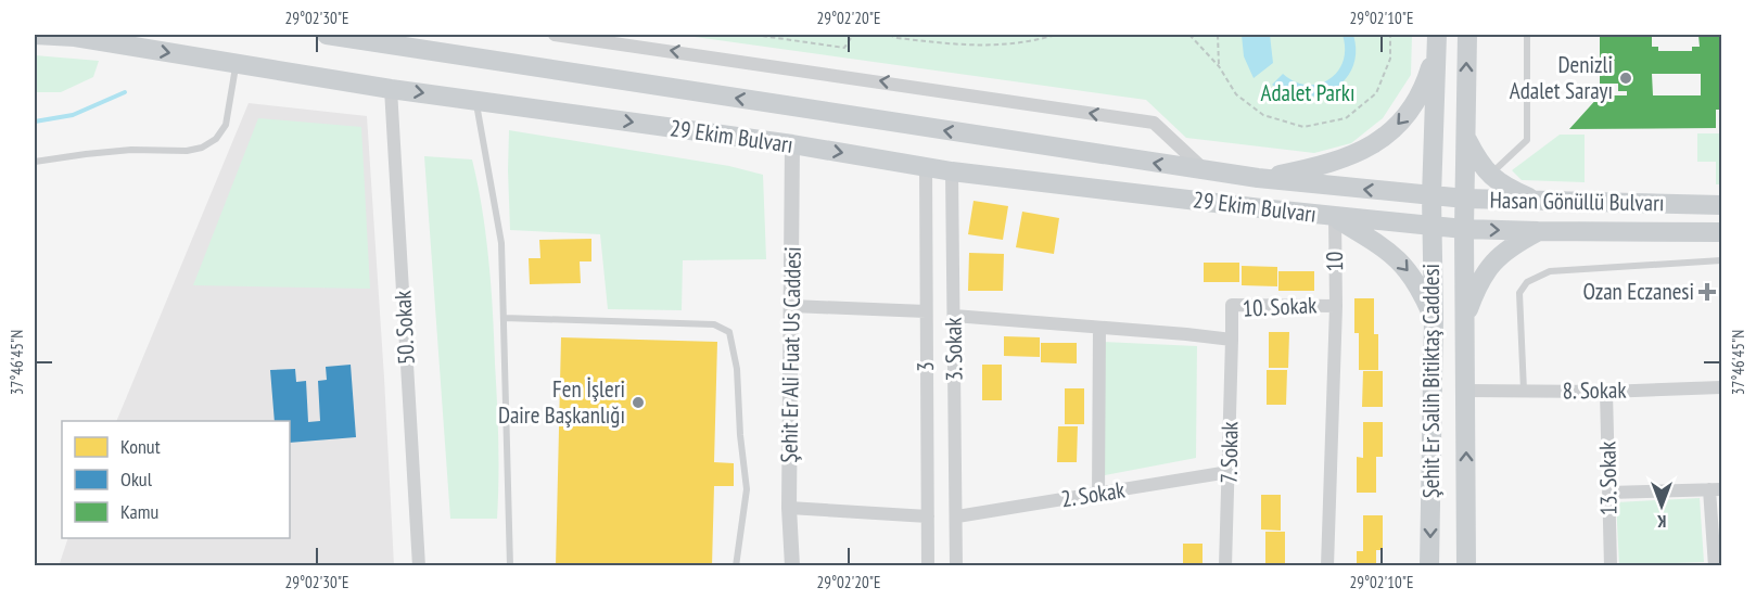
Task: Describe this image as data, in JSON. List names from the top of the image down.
{
  "streets": {
    "main road": ["29 Ekim Bulvarı", "Hasan Gönüllü Bulvarı", "Şehit Er Salih Bitiktaş Caddesi"],
    "street": [
      "10",
      "10. Sokak",
      "50. Sokak",
      "3. Sokak",
      "Şehit Er Ali Fuat Us Caddesi",
      "3",
      "8. Sokak",
      "7. Sokak",
      "13. Sokak",
      "2. Sokak"
    ]
  },
  "crossings": [
    ["29 Ekim Bulvarı", "Hasan Gönüllü Bulvarı"],
    ["29 Ekim Bulvarı", "10"],
    ["29 Ekim Bulvarı", "50. Sokak"],
    ["29 Ekim Bulvarı", "3. Sokak"],
    ["29 Ekim Bulvarı", "Şehit Er Ali Fuat Us Caddesi"],
    ["29 Ekim Bulvarı", "3"],
    ["29 Ekim Bulvarı", "Şehit Er Salih Bitiktaş Caddesi"],
    ["Hasan Gönüllü Bulvarı", "Şehit Er Salih Bitiktaş Caddesi"],
    ["10", "10. Sokak"],
    ["10. Sokak", "3. Sokak"],
    ["10. Sokak", "7. Sokak"],
    ["3. Sokak", "2. Sokak"],
    ["Şehit Er Salih Bitiktaş Caddesi", "8. Sokak"],
    ["8. Sokak", "13. Sokak"],
    ["7. Sokak", "2. Sokak"]
  ],
  "parks": ["Adalet Parkı"],
  "places": {
    "other": ["Denizli Adalet Sarayı", "Fen İşleri Daire Başkanlığı"],
    "health": ["Ozan Eczanesi"]
  },
  "legend": ["Konut", "Okul", "Kamu"],
  "north": "bottom",
  "coordinates": [
    "29°02'30\"E",
    "29°02'20\"E",
    "29°02'10\"E",
    "37°46'45\"N"
  ]
}
